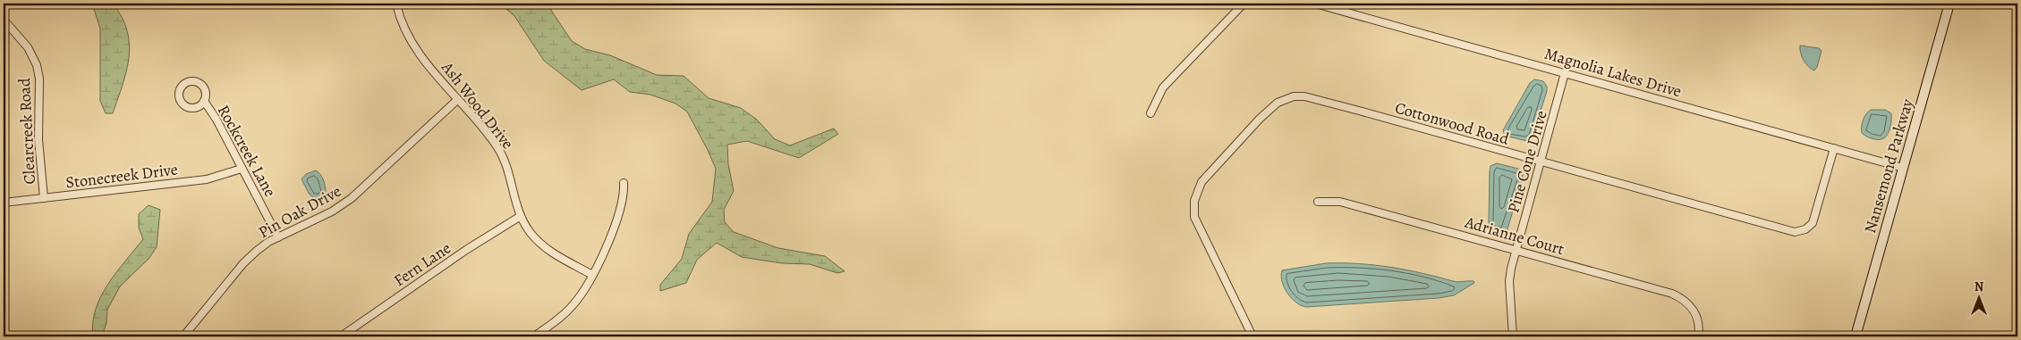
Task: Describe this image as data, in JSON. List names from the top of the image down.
{
  "streets": {
    "main road": ["Nansemond Parkway"],
    "street": [
      "Magnolia Lakes Drive",
      "Ash Wood Drive",
      "Cottonwood Road",
      "Clearcreek Road",
      "Rockcreek Lane",
      "Pine Cone Drive",
      "Stonecreek Drive",
      "Pin Oak Drive",
      "Adrianne Court",
      "Fern Lane"
    ]
  },
  "crossings": [
    ["Magnolia Lakes Drive", "Cottonwood Road"],
    ["Magnolia Lakes Drive", "Pine Cone Drive"],
    ["Magnolia Lakes Drive", "Nansemond Parkway"],
    ["Ash Wood Drive", "Pin Oak Drive"],
    ["Ash Wood Drive", "Fern Lane"],
    ["Cottonwood Road", "Pine Cone Drive"],
    ["Clearcreek Road", "Stonecreek Drive"],
    ["Rockcreek Lane", "Stonecreek Drive"],
    ["Rockcreek Lane", "Pin Oak Drive"],
    ["Pine Cone Drive", "Adrianne Court"]
  ],
  "north": "top"
}
